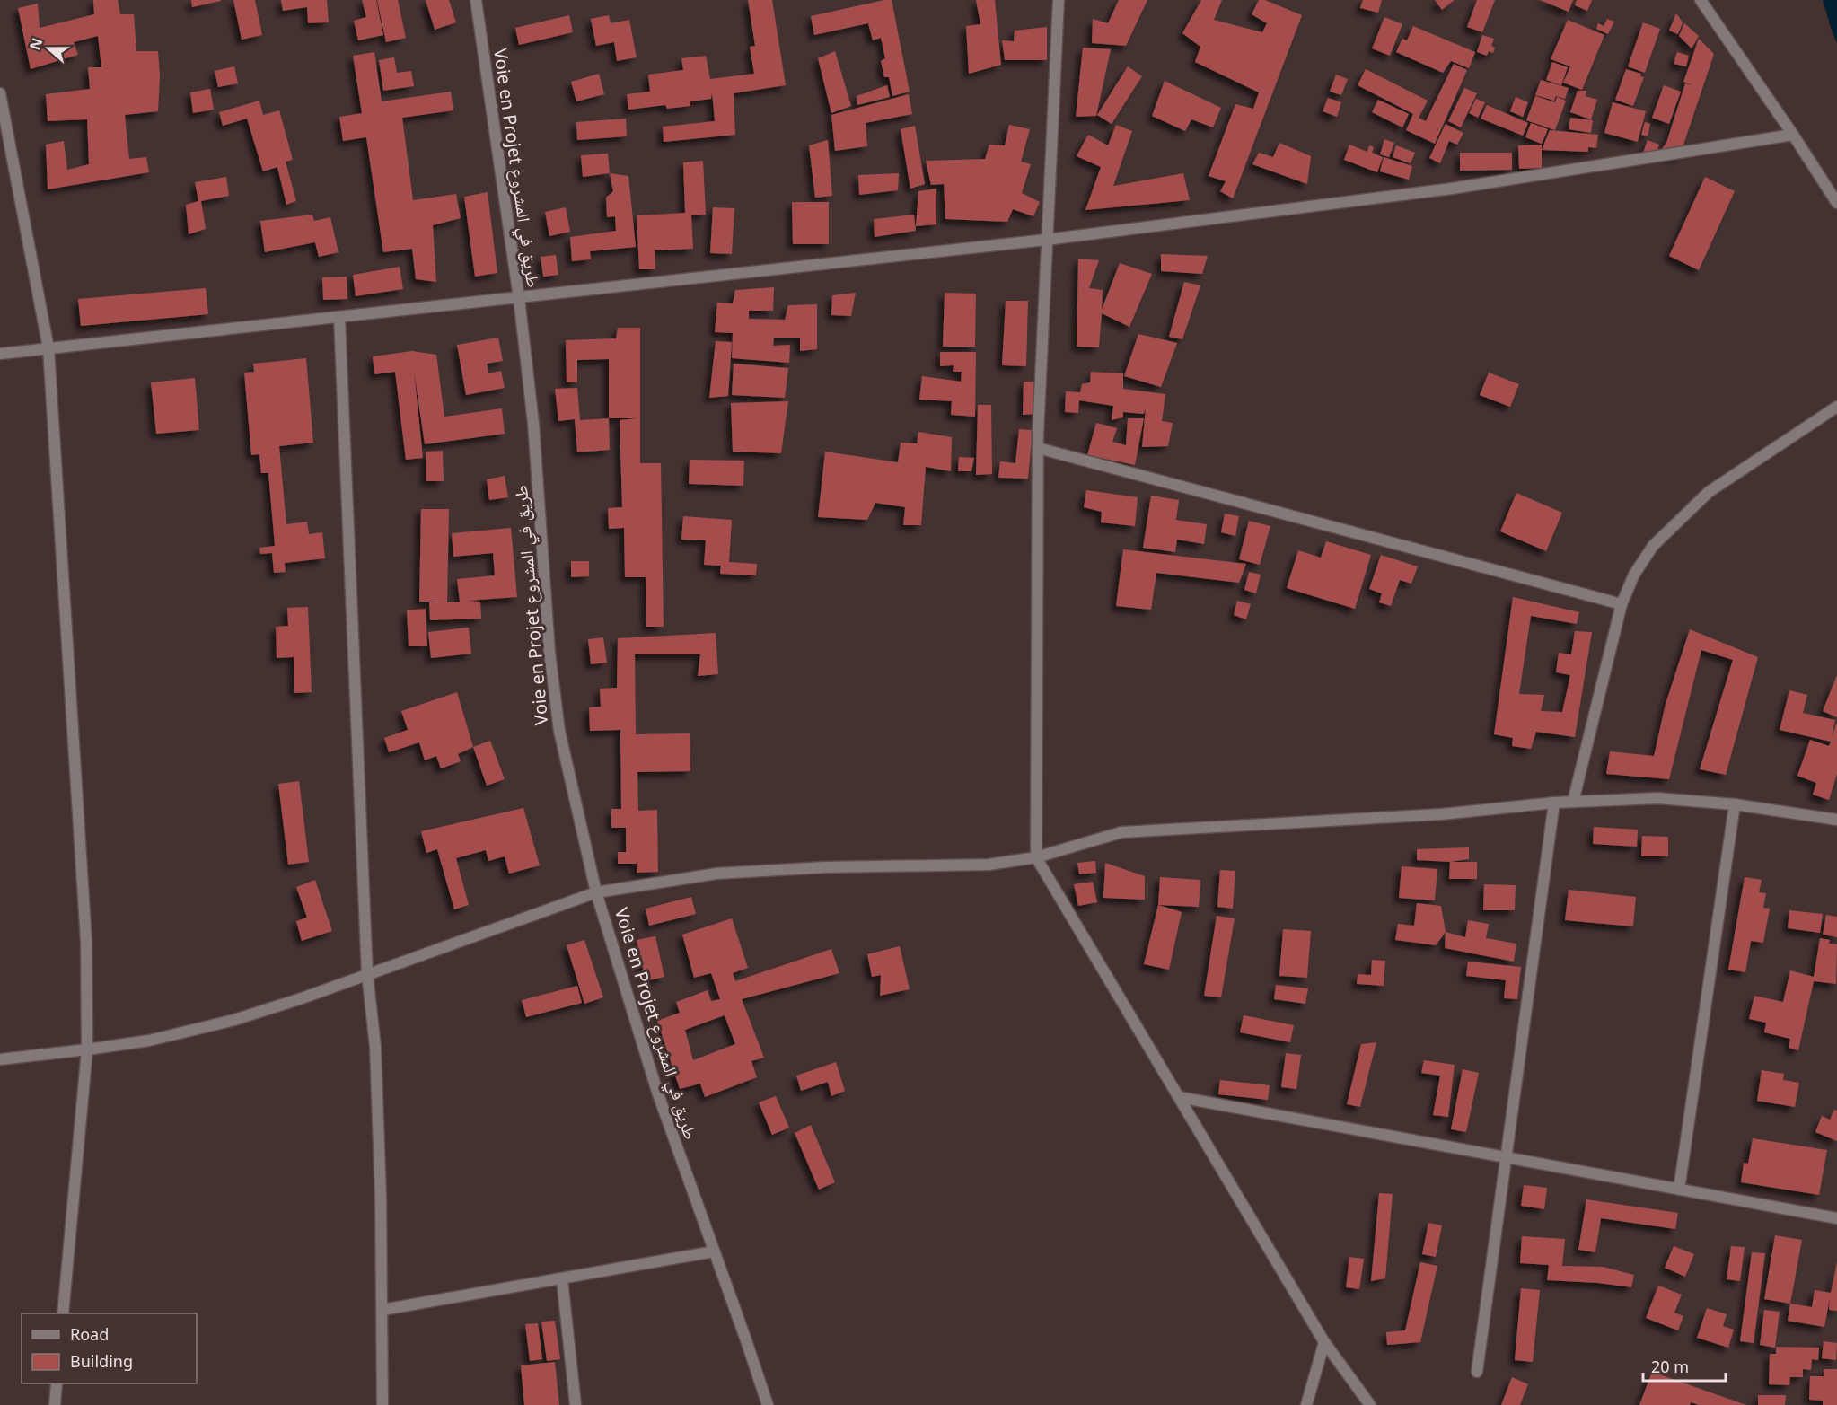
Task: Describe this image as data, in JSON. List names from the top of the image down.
{
  "streets": {
    "street": ["Voie en Projet طريق في المشروع"]
  },
  "legend": ["Road", "Building"],
  "scale_bar": "20 m",
  "north": "left"
}
